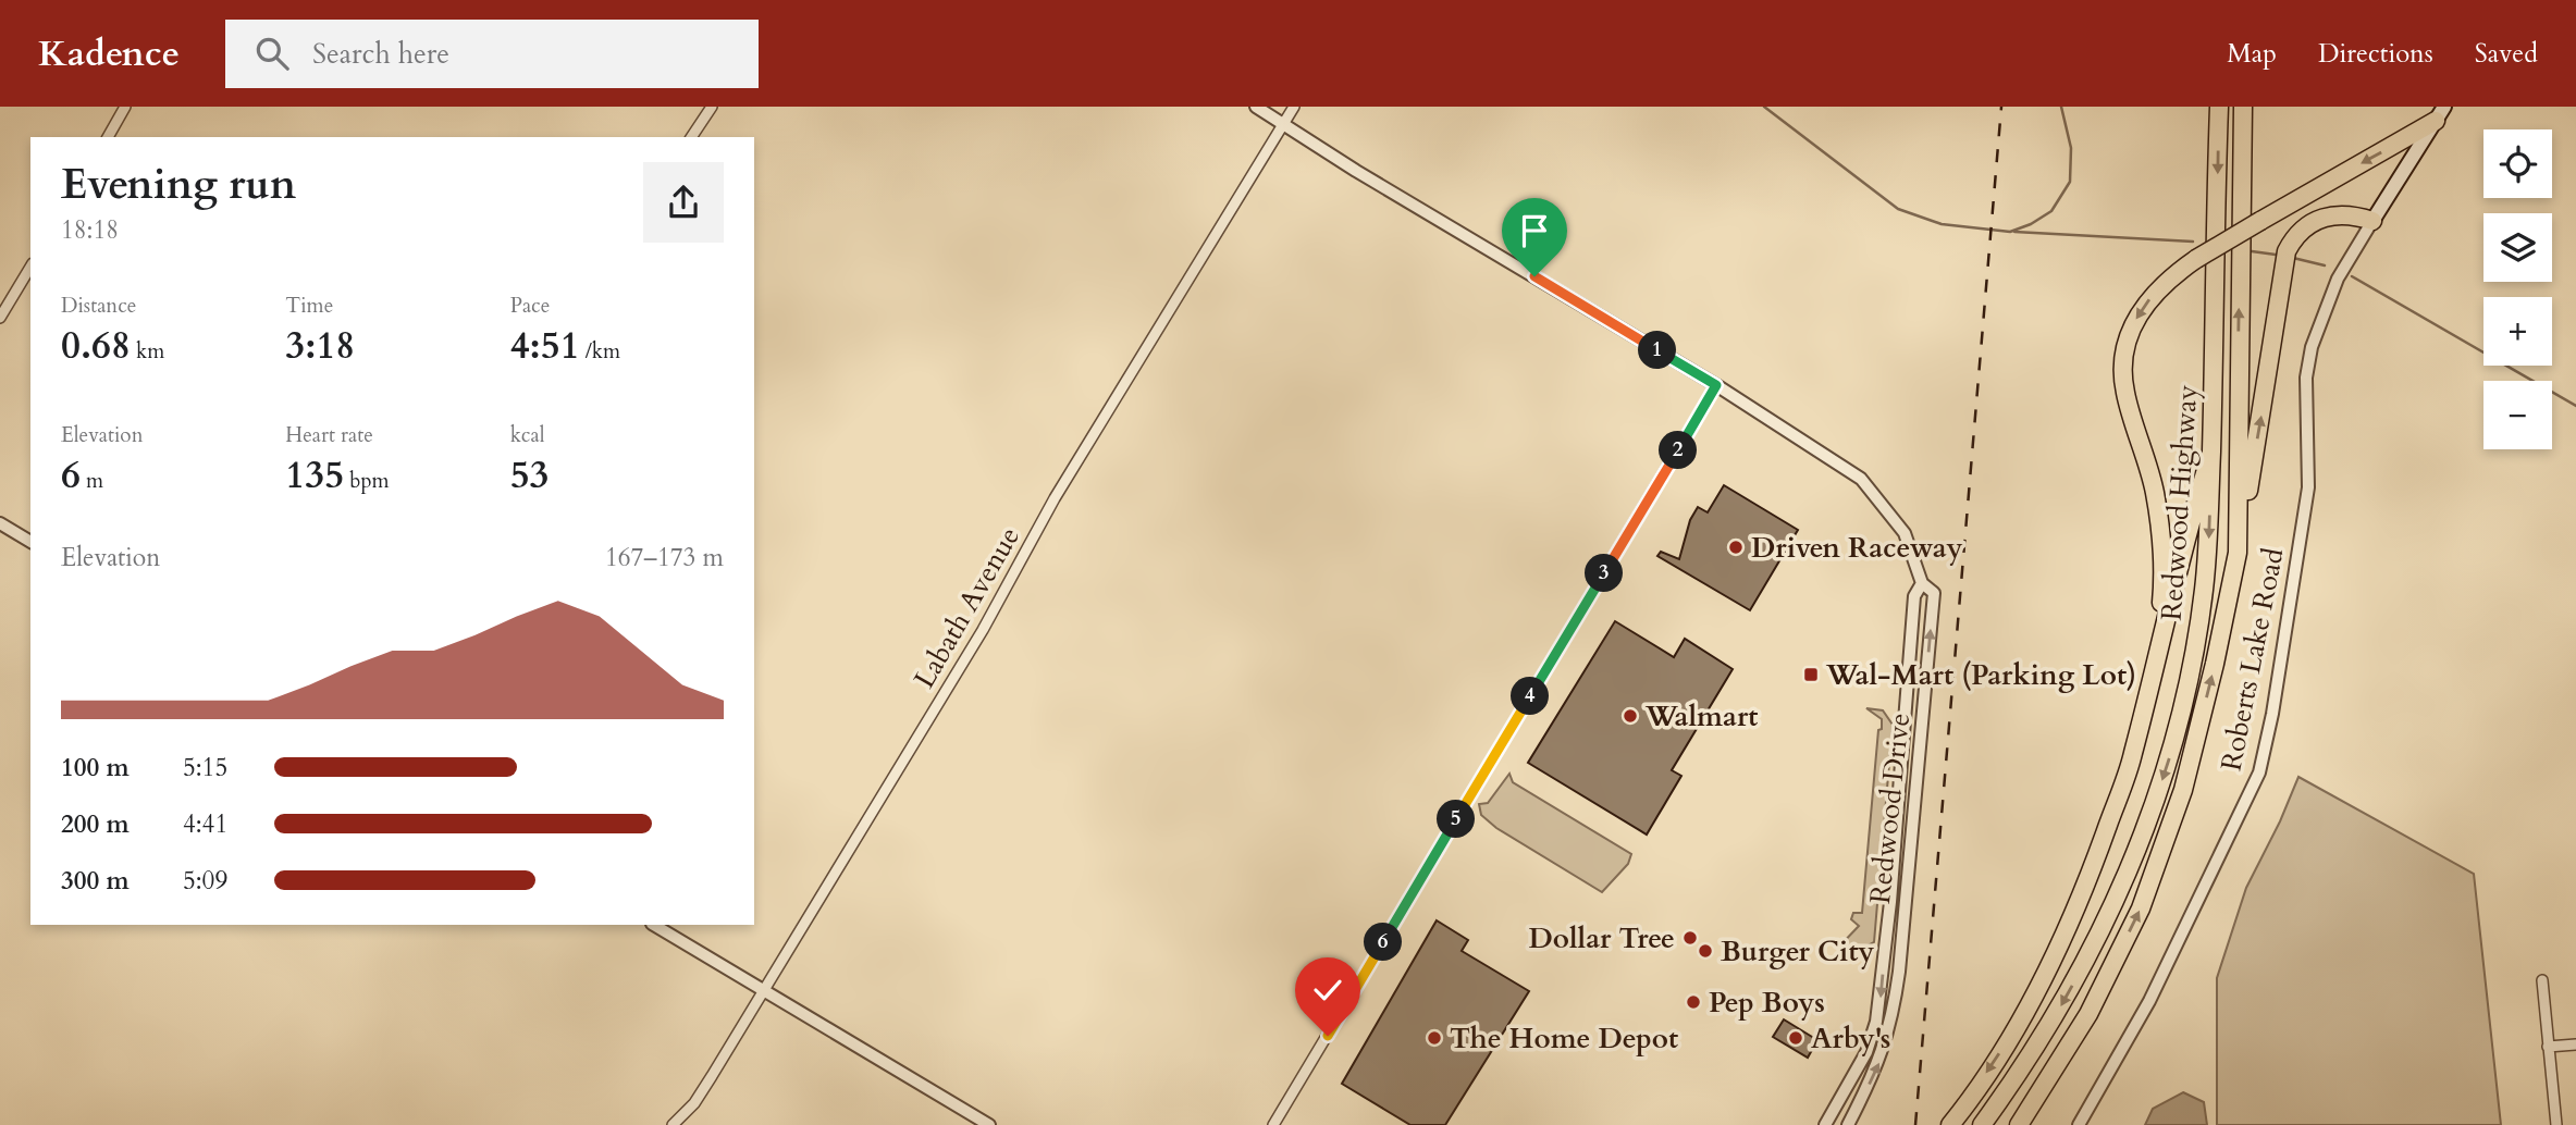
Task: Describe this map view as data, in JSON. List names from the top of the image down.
{
  "streets": {
    "highway": ["Redwood Highway"],
    "street": ["Labath Avenue", "Roberts Lake Road", "Redwood Drive"]
  },
  "crossings": [
    ["Labath Avenue", "Redwood Drive"]
  ],
  "places": {
    "other": [
      "Driven Raceway",
      "Walmart",
      "Dollar Tree",
      "Burger City",
      "Pep Boys",
      "The Home Depot",
      "Arby's"
    ],
    "transit": ["Wal-Mart (Parking Lot)"]
  },
  "page": {
    "header": "Kadence",
    "search": "Search here",
    "nav": ["Map", "Directions", "Saved"],
    "map_buttons": ["+", "−"],
    "heading": ["Evening run", "18:18"],
    "stats": [
      ["Distance", "0.68 km"],
      ["Time", "3:18"],
      ["Pace", "4:51 /km"],
      ["Elevation", "6 m"],
      ["Heart rate", "135 bpm"],
      ["kcal", "53"]
    ],
    "pins": [
      "1",
      "2",
      "3",
      "4",
      "5",
      "6"
    ],
    "chart": ["Elevation", "167–173 m"],
    "list": [
      {
        "name": "100 m",
        "note": "5:15"
      },
      {
        "name": "200 m",
        "note": "4:41"
      },
      {
        "name": "300 m",
        "note": "5:09"
      }
    ]
  }
}
